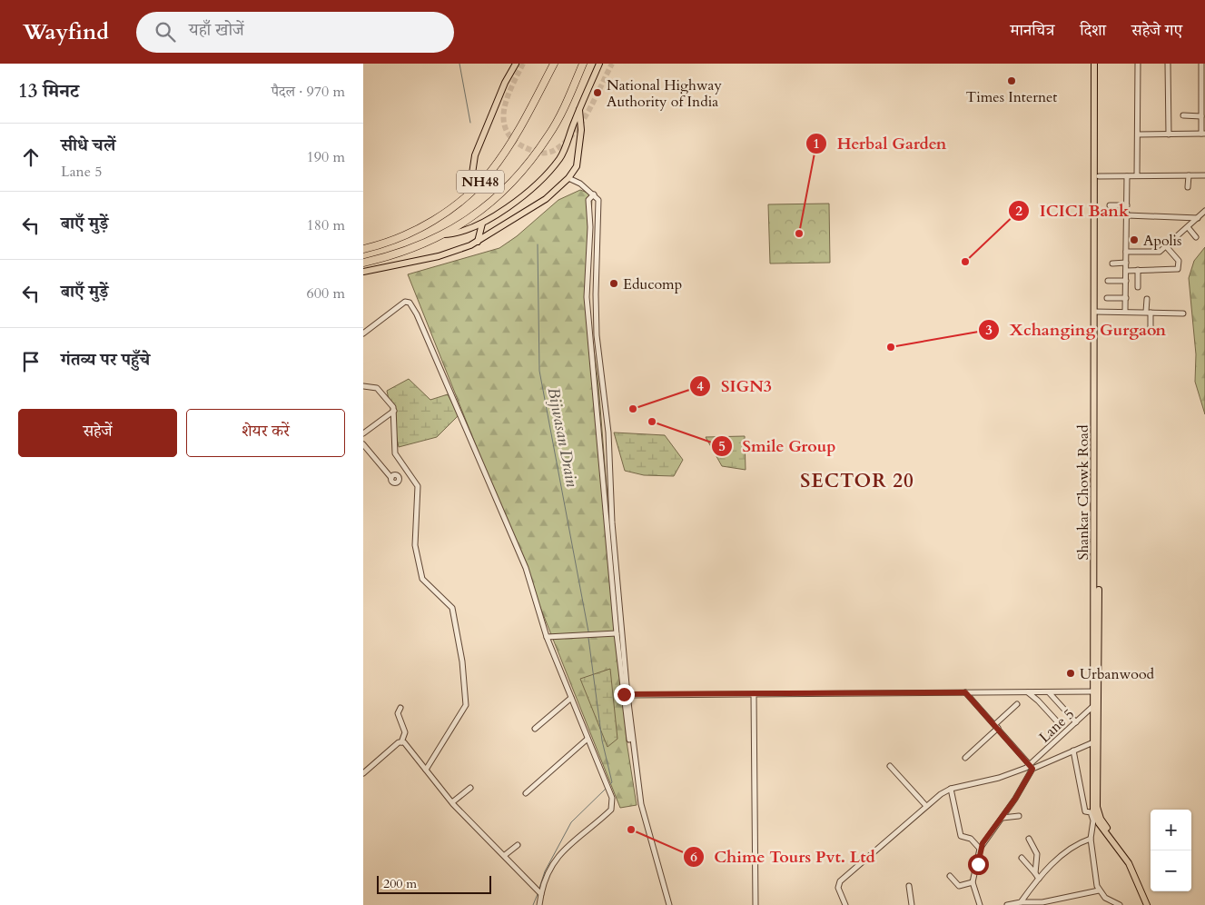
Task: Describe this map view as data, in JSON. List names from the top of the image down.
{
  "streets": {
    "highway": ["NH48"],
    "main road": ["Shankar Chowk Road"],
    "street": ["Lane 5"]
  },
  "crossings": [
    ["Shankar Chowk Road", "Lane 5"]
  ],
  "districts": ["SECTOR 20"],
  "water": ["Bijwasan Drain"],
  "places": [
    "Times Internet",
    "National Highway Authority of India",
    "Herbal Garden",
    "Apolis",
    "ICICI Bank",
    "Educomp",
    "Xchanging Gurgaon",
    "SIGN3",
    "Smile Group",
    "Urbanwood",
    "Chime Tours Pvt. Ltd"
  ],
  "scale_bar": "200 m",
  "page": {
    "header": "Wayfind",
    "search": "यहाँ खोजें",
    "nav": ["मानचित्र", "दिशा", "सहेजे गए"],
    "heading": ["13 मिनट", "पैदल · 970 m"],
    "list": [
      ["सीधे चलें", "Lane 5", "190 m"],
      ["बाएँ मुड़ें", "180 m"],
      ["बाएँ मुड़ें", "600 m"],
      "गंतव्य पर पहुँचे"
    ],
    "buttons": ["सहेजें", "शेयर करें"],
    "map_buttons": ["+", "−"],
    "scale": "200 m"
  }
}
